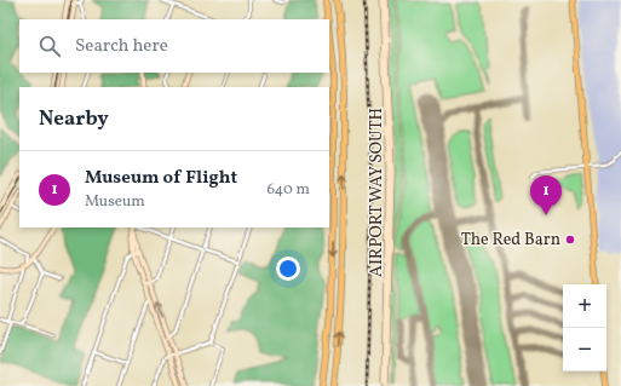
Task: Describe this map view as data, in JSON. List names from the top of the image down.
{
  "streets": {
    "main road": ["AIRPORT WAY SOUTH"]
  },
  "places": ["The Red Barn"],
  "page": {
    "search": "Search here",
    "heading": "Nearby",
    "list": [
      {
        "mark": "1",
        "name": "Museum of Flight",
        "note": "Museum",
        "value": "640 m"
      }
    ],
    "pins": "1",
    "map_buttons": ["+", "−"]
  }
}
